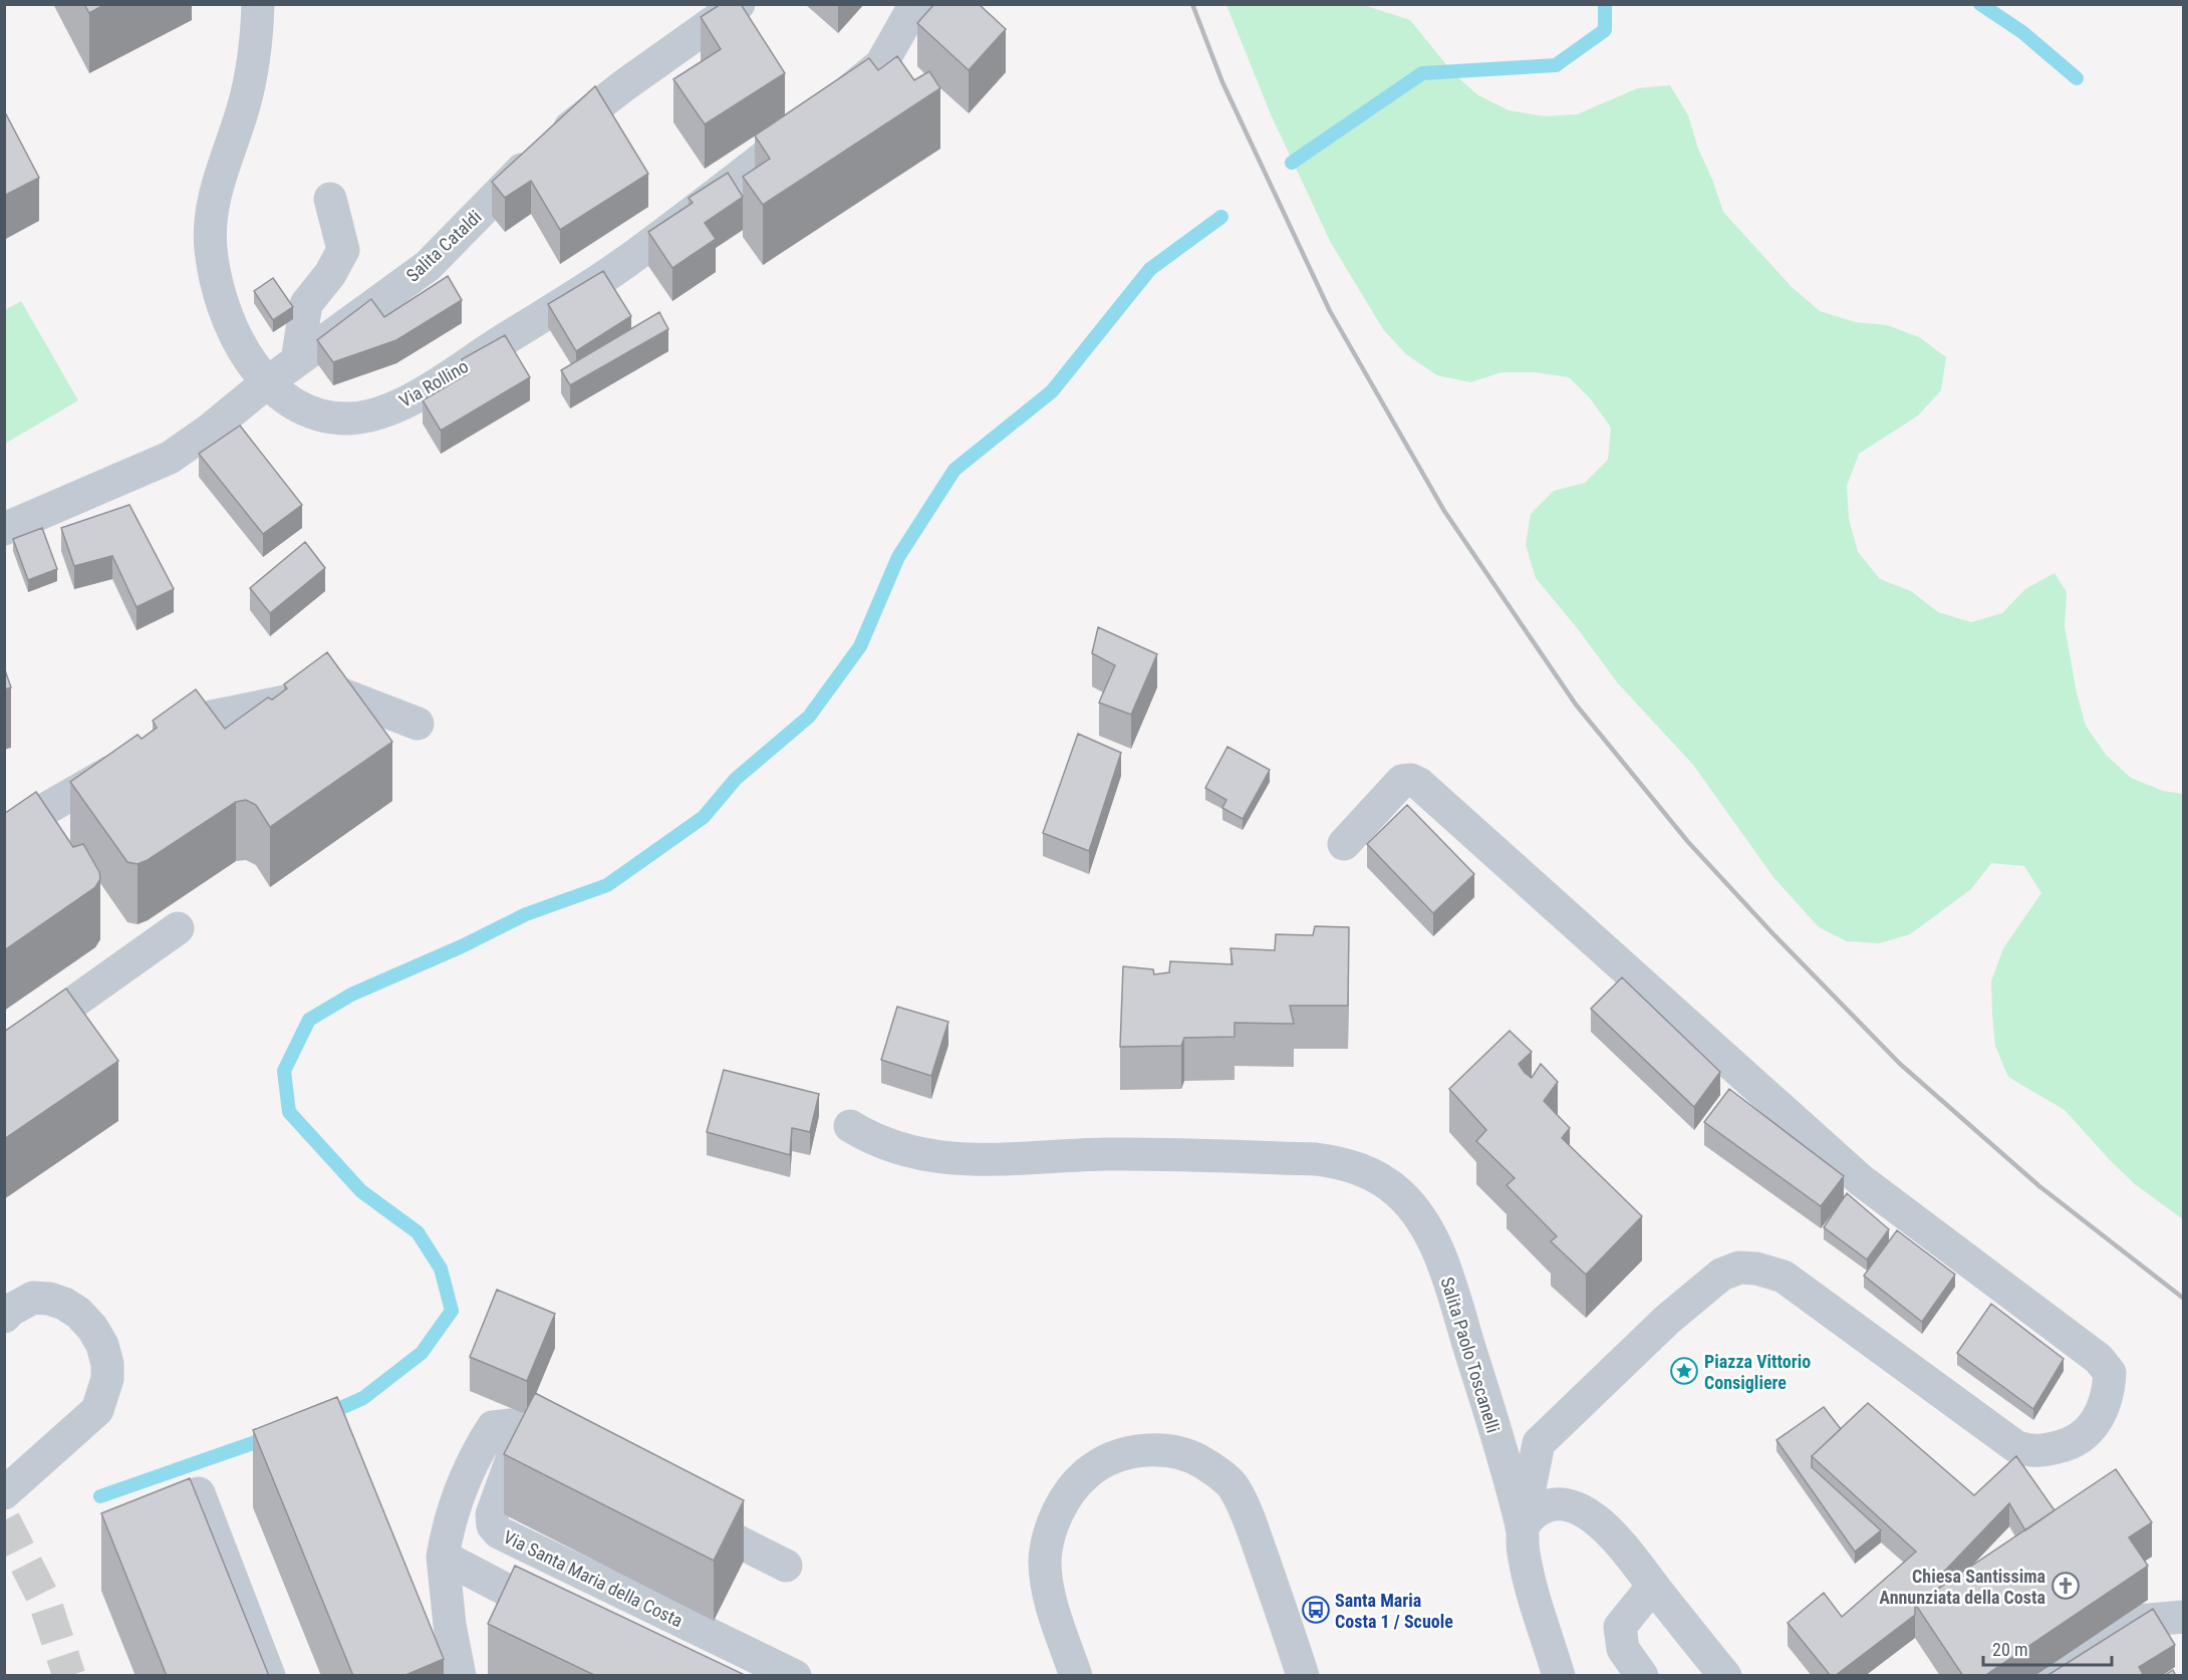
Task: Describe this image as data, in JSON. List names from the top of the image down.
{
  "streets": {
    "street": [
      "Salita Cataldi",
      "Via Rollino",
      "Salita Paolo Toscanelli",
      "Via Santa Maria della Costa"
    ]
  },
  "crossings": [
    ["Salita Cataldi", "Via Rollino"]
  ],
  "places": {
    "place": ["Piazza Vittorio Consigliere"],
    "church": ["Chiesa Santissima Annunziata della Costa"],
    "bus stop": ["Santa Maria Costa 1 / Scuole"]
  },
  "scale_bar": "20 m"
}
